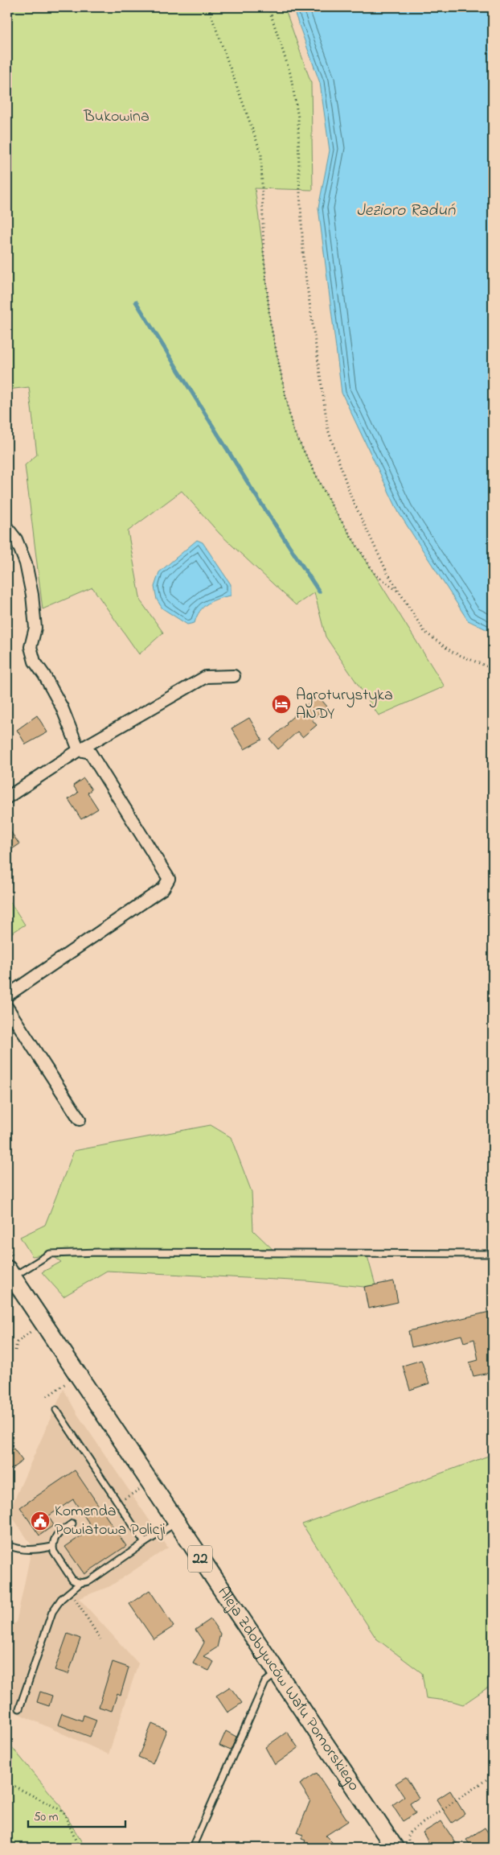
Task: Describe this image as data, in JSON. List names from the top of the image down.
{
  "streets": {
    "main road": ["22", "Aleja Zdobywców Wału Pomorskiego"]
  },
  "water": ["Jezioro Raduń"],
  "parks": ["Bukowina"],
  "places": {
    "hotel": ["Agroturystyka ANDY"],
    "public building": ["Komenda Powiatowa Policji"]
  },
  "scale_bar": "50 m"
}
